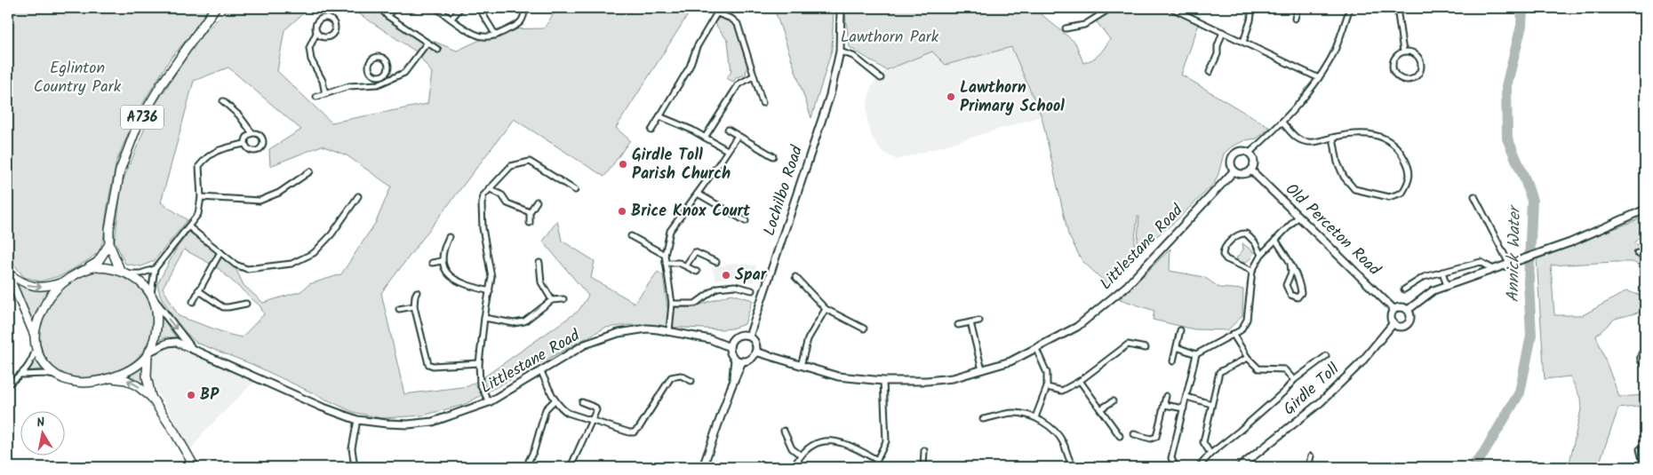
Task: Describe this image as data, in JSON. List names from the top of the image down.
{
  "streets": {
    "main road": ["A736"],
    "street": [
      "Lochilbo Road",
      "Old Perceton Road",
      "Littlestane Road",
      "Girdle Toll"
    ]
  },
  "crossings": [
    ["A736", "Littlestane Road"],
    ["Lochilbo Road", "Littlestane Road"],
    ["Old Perceton Road", "Littlestane Road"],
    ["Old Perceton Road", "Girdle Toll"]
  ],
  "water": ["Annick Water"],
  "parks": ["Lawthorn Park", "Eglinton Country Park"],
  "places": [
    "Lawthorn Primary School",
    "Girdle Toll Parish Church",
    "Brice Knox Court",
    "Spar",
    "BP"
  ],
  "north": "top"
}
